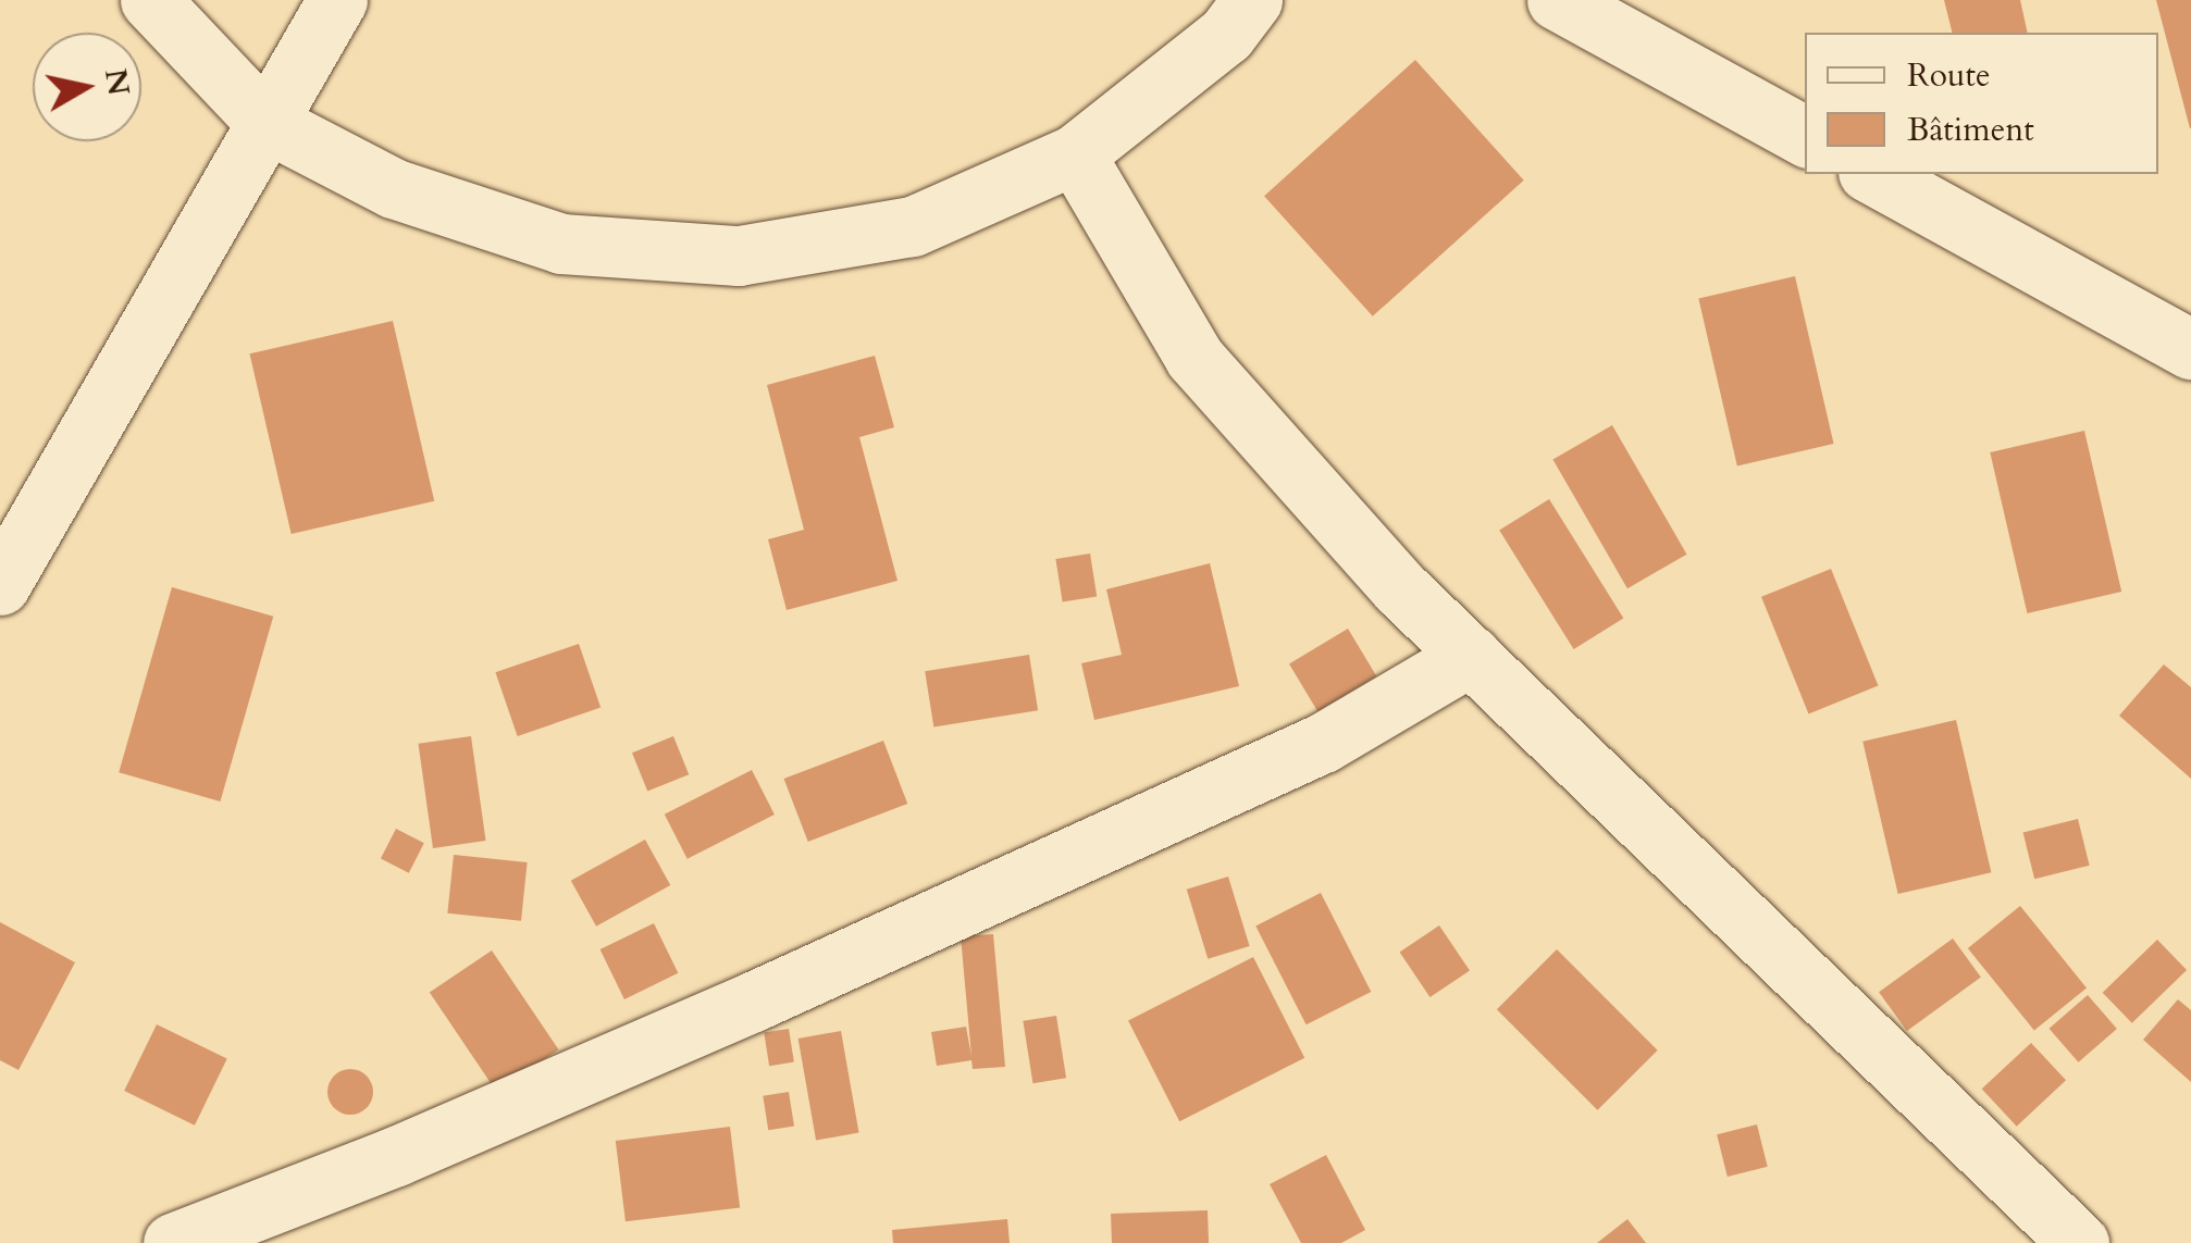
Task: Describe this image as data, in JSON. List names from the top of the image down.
{
  "legend": ["Route", "Bâtiment"],
  "north": "right"
}
